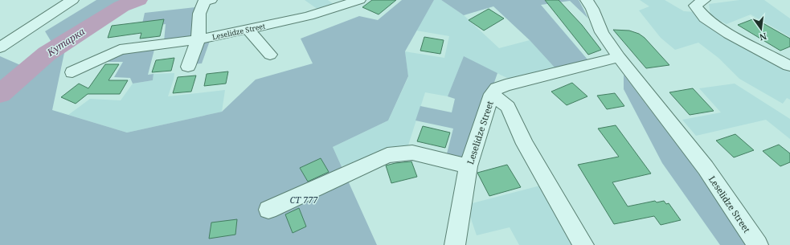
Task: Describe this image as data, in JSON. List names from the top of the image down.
{
  "streets": {
    "street": ["Leselidze Street"]
  },
  "water": ["Кутарка"],
  "parks": ["СТ 777"],
  "north": "bottom"
}
